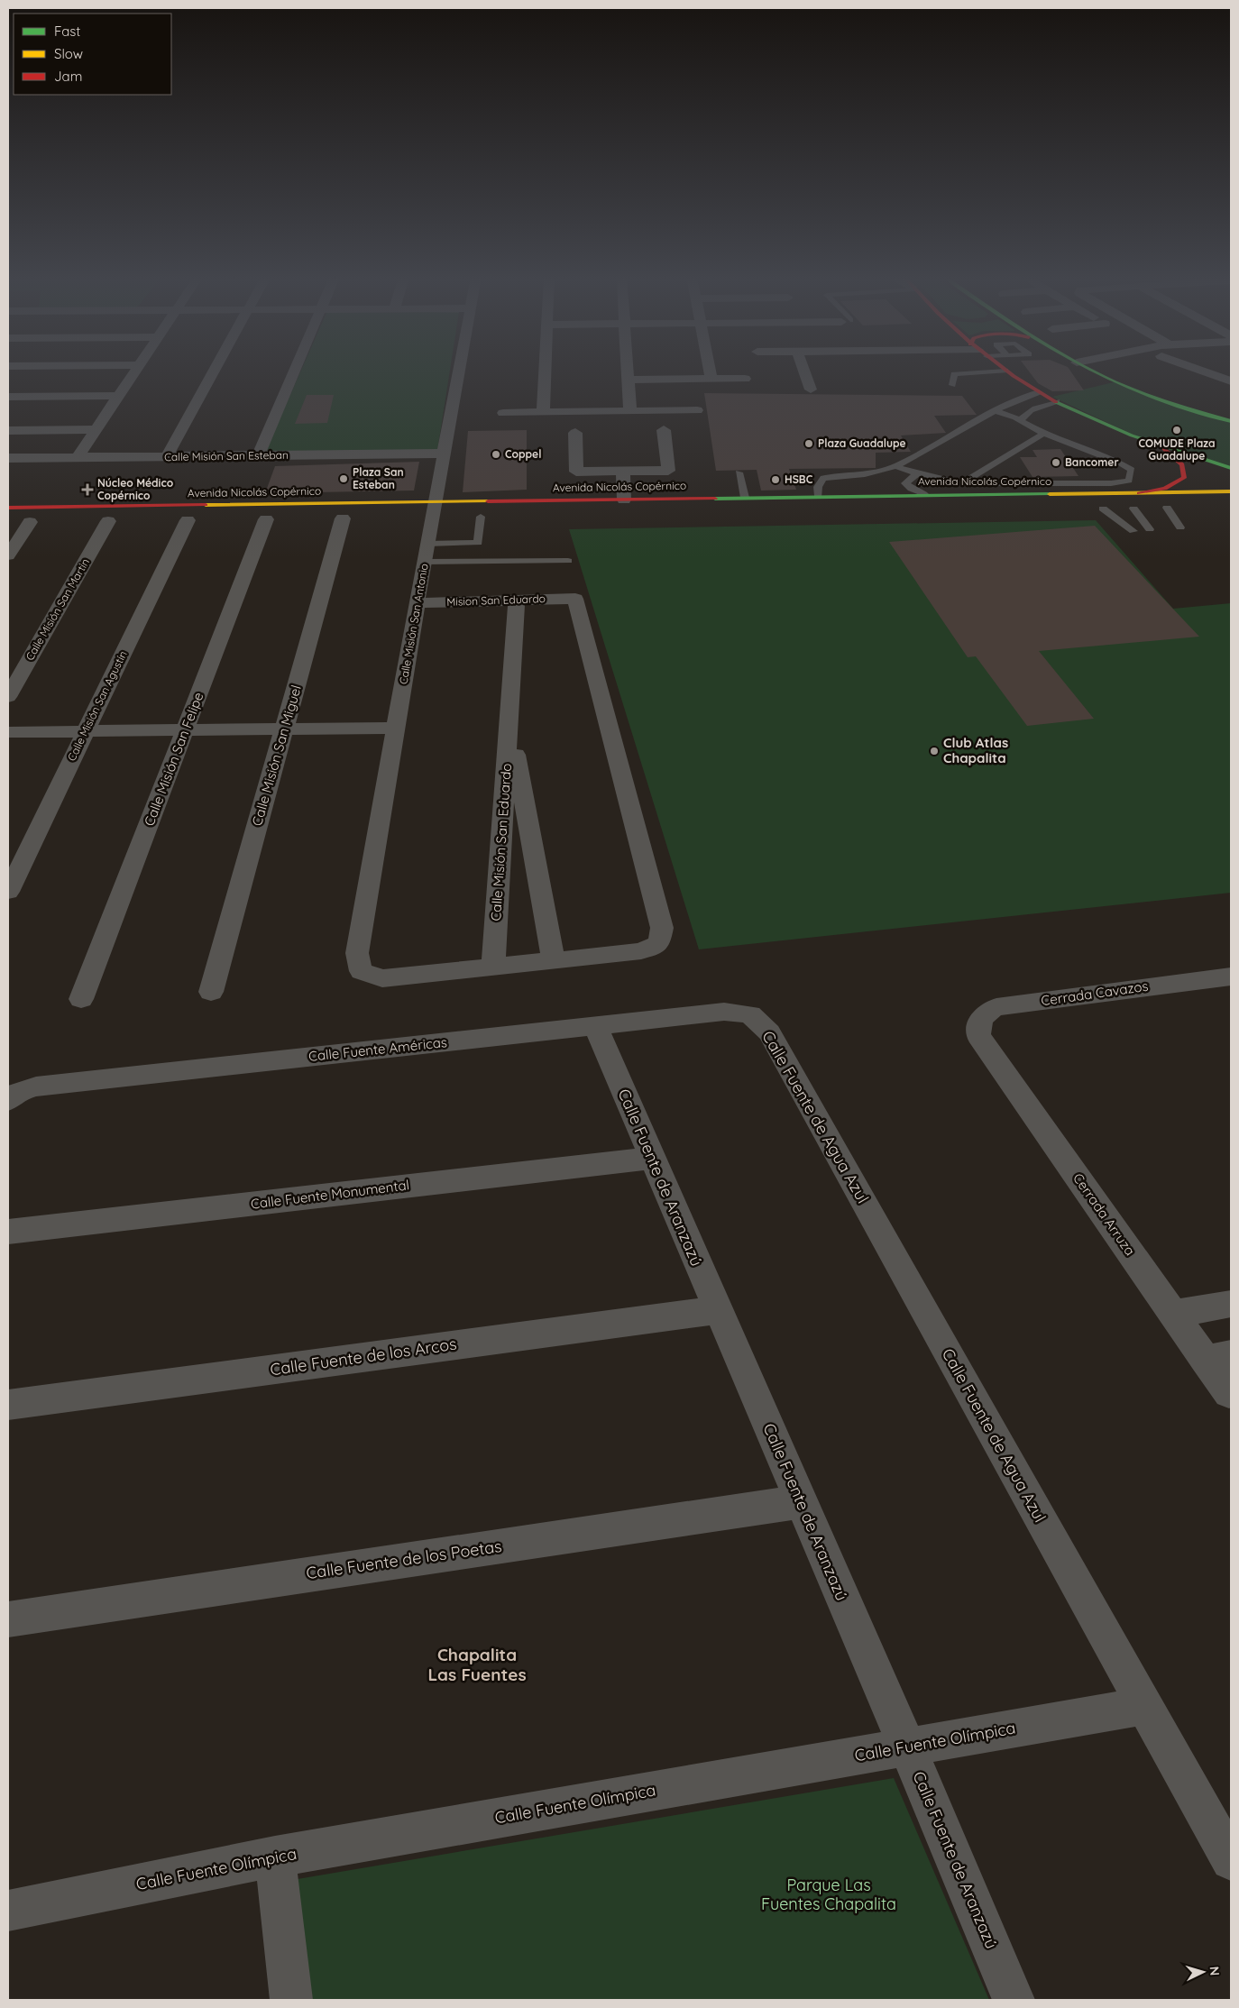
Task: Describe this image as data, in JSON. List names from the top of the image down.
{
  "streets": {
    "main road": ["Avenida Nicolás Copérnico"],
    "street": [
      "Calle Misión San Esteban",
      "Mision San Eduardo",
      "Calle Misión San Martin",
      "Calle Misión San Antonio",
      "Calle Misión San Agustín",
      "Calle Misión San Miguel",
      "Calle Misión San Felipe",
      "Calle Misión San Eduardo",
      "Cerrada Cavazos",
      "Calle Fuente Américas",
      "Calle Fuente de Agua Azul",
      "Calle Fuente de Aranzazú",
      "Calle Fuente Monumental",
      "Cerrada Arruza",
      "Calle Fuente de los Arcos",
      "Calle Fuente de los Poetas",
      "Calle Fuente Olímpica"
    ]
  },
  "crossings": [
    ["Calle Misión San Esteban", "Calle Misión San Antonio"],
    ["Avenida Nicolás Copérnico", "Calle Misión San Antonio"],
    ["Mision San Eduardo", "Calle Misión San Antonio"],
    ["Mision San Eduardo", "Calle Misión San Eduardo"],
    ["Calle Misión San Antonio", "Calle Misión San Eduardo"],
    ["Cerrada Cavazos", "Cerrada Arruza"],
    ["Calle Fuente Américas", "Calle Fuente de Agua Azul"],
    ["Calle Fuente Américas", "Calle Fuente de Aranzazú"],
    ["Calle Fuente de Agua Azul", "Calle Fuente Olímpica"],
    ["Calle Fuente de Aranzazú", "Calle Fuente Monumental"],
    ["Calle Fuente de Aranzazú", "Calle Fuente de los Arcos"],
    ["Calle Fuente de Aranzazú", "Calle Fuente de los Poetas"],
    ["Calle Fuente de Aranzazú", "Calle Fuente Olímpica"]
  ],
  "districts": ["Chapalita Las Fuentes"],
  "parks": ["Parque Las Fuentes Chapalita"],
  "places": {
    "other": [
      "COMUDE Plaza Guadalupe",
      "Plaza Guadalupe",
      "Coppel",
      "Bancomer",
      "Plaza San Esteban",
      "HSBC",
      "Club Atlas Chapalita"
    ],
    "health": ["Núcleo Médico Copérnico"]
  },
  "legend": ["Fast", "Slow", "Jam"],
  "north": "right"
}
